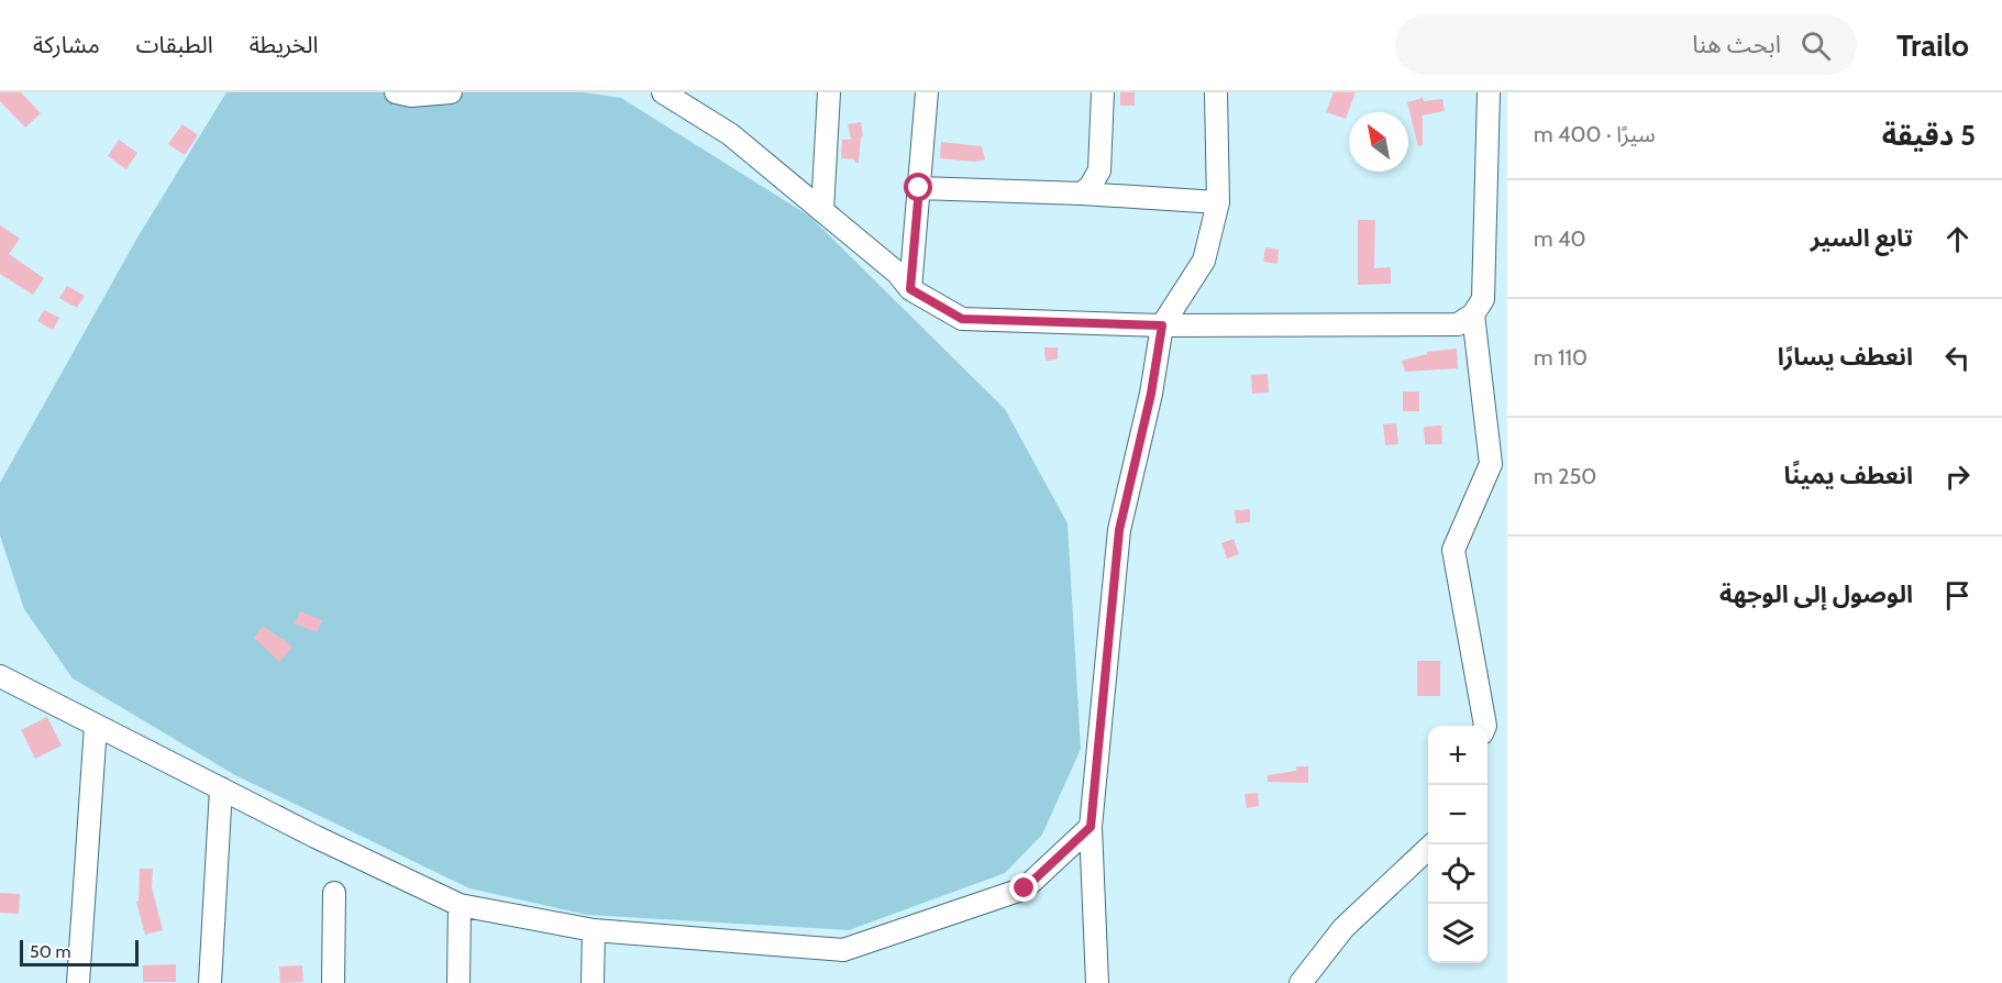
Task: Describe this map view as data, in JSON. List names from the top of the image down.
{
  "scale_bar": "50 m",
  "north": "top left",
  "page": {
    "header": "Trailo",
    "search": "ابحث هنا",
    "nav": ["الخريطة", "الطبقات", "مشاركة"],
    "heading": ["5 دقيقة", "سيرًا · 400 m"],
    "list": [
      ["تابع السير", "40 m"],
      ["انعطف يسارًا", "110 m"],
      ["انعطف يمينًا", "250 m"],
      "الوصول إلى الوجهة"
    ],
    "map_buttons": ["+", "−"],
    "scale": "50 m"
  }
}
